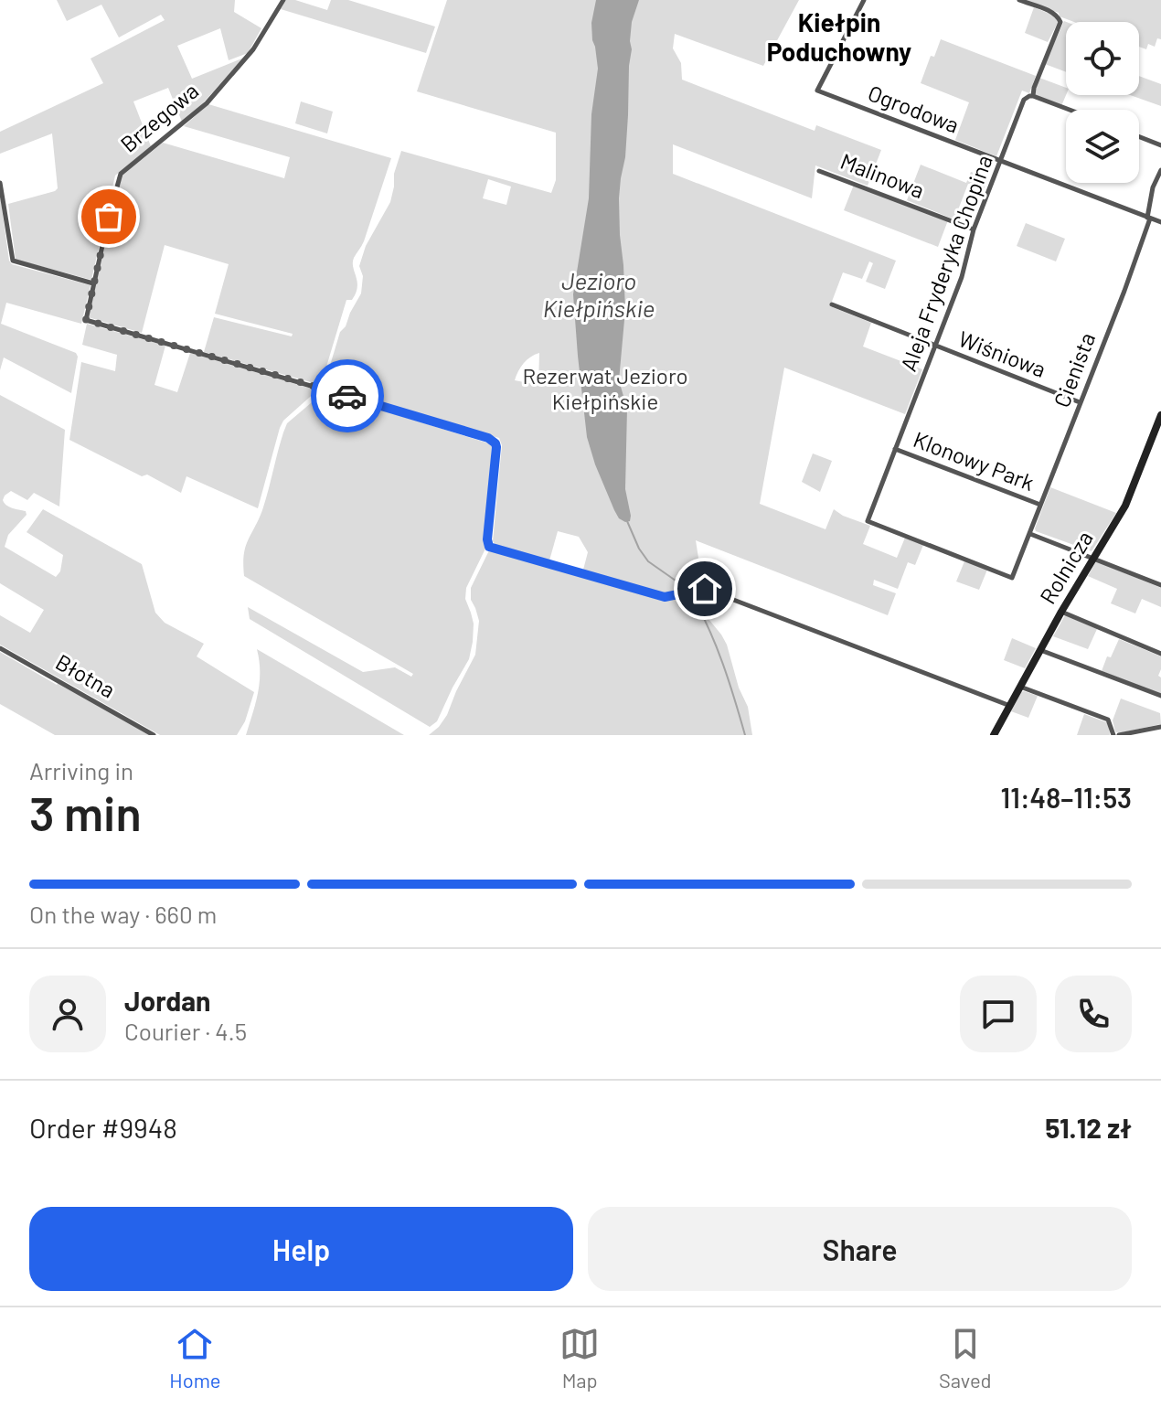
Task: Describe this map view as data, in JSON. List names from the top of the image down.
{
  "streets": {
    "street": [
      "Ogrodowa",
      "Brzegowa",
      "Malinowa",
      "Aleja Fryderyka Chopina",
      "Wiśniowa",
      "Cienista",
      "Klonowy Park",
      "Rolnicza",
      "Błotna"
    ]
  },
  "crossings": [
    ["Ogrodowa", "Aleja Fryderyka Chopina"],
    ["Ogrodowa", "Cienista"],
    ["Brzegowa", "Rolnicza"],
    ["Malinowa", "Aleja Fryderyka Chopina"],
    ["Aleja Fryderyka Chopina", "Wiśniowa"],
    ["Aleja Fryderyka Chopina", "Cienista"],
    ["Aleja Fryderyka Chopina", "Klonowy Park"],
    ["Wiśniowa", "Cienista"],
    ["Cienista", "Klonowy Park"]
  ],
  "districts": ["Kiełpin Poduchowny"],
  "water": ["Jezioro Kiełpińskie"],
  "parks": ["Rezerwat Jezioro Kiełpińskie"],
  "page": {
    "heading": ["3 min", "Arriving in", "11:48–11:53"],
    "panel": [
      "Jordan",
      "Courier · 4.5",
      "Order #9948",
      "51.12 zł"
    ],
    "bar": "On the way · 660 m",
    "buttons": ["Help", "Share"],
    "tabs": ["Home", "Map", "Saved"]
  }
}
